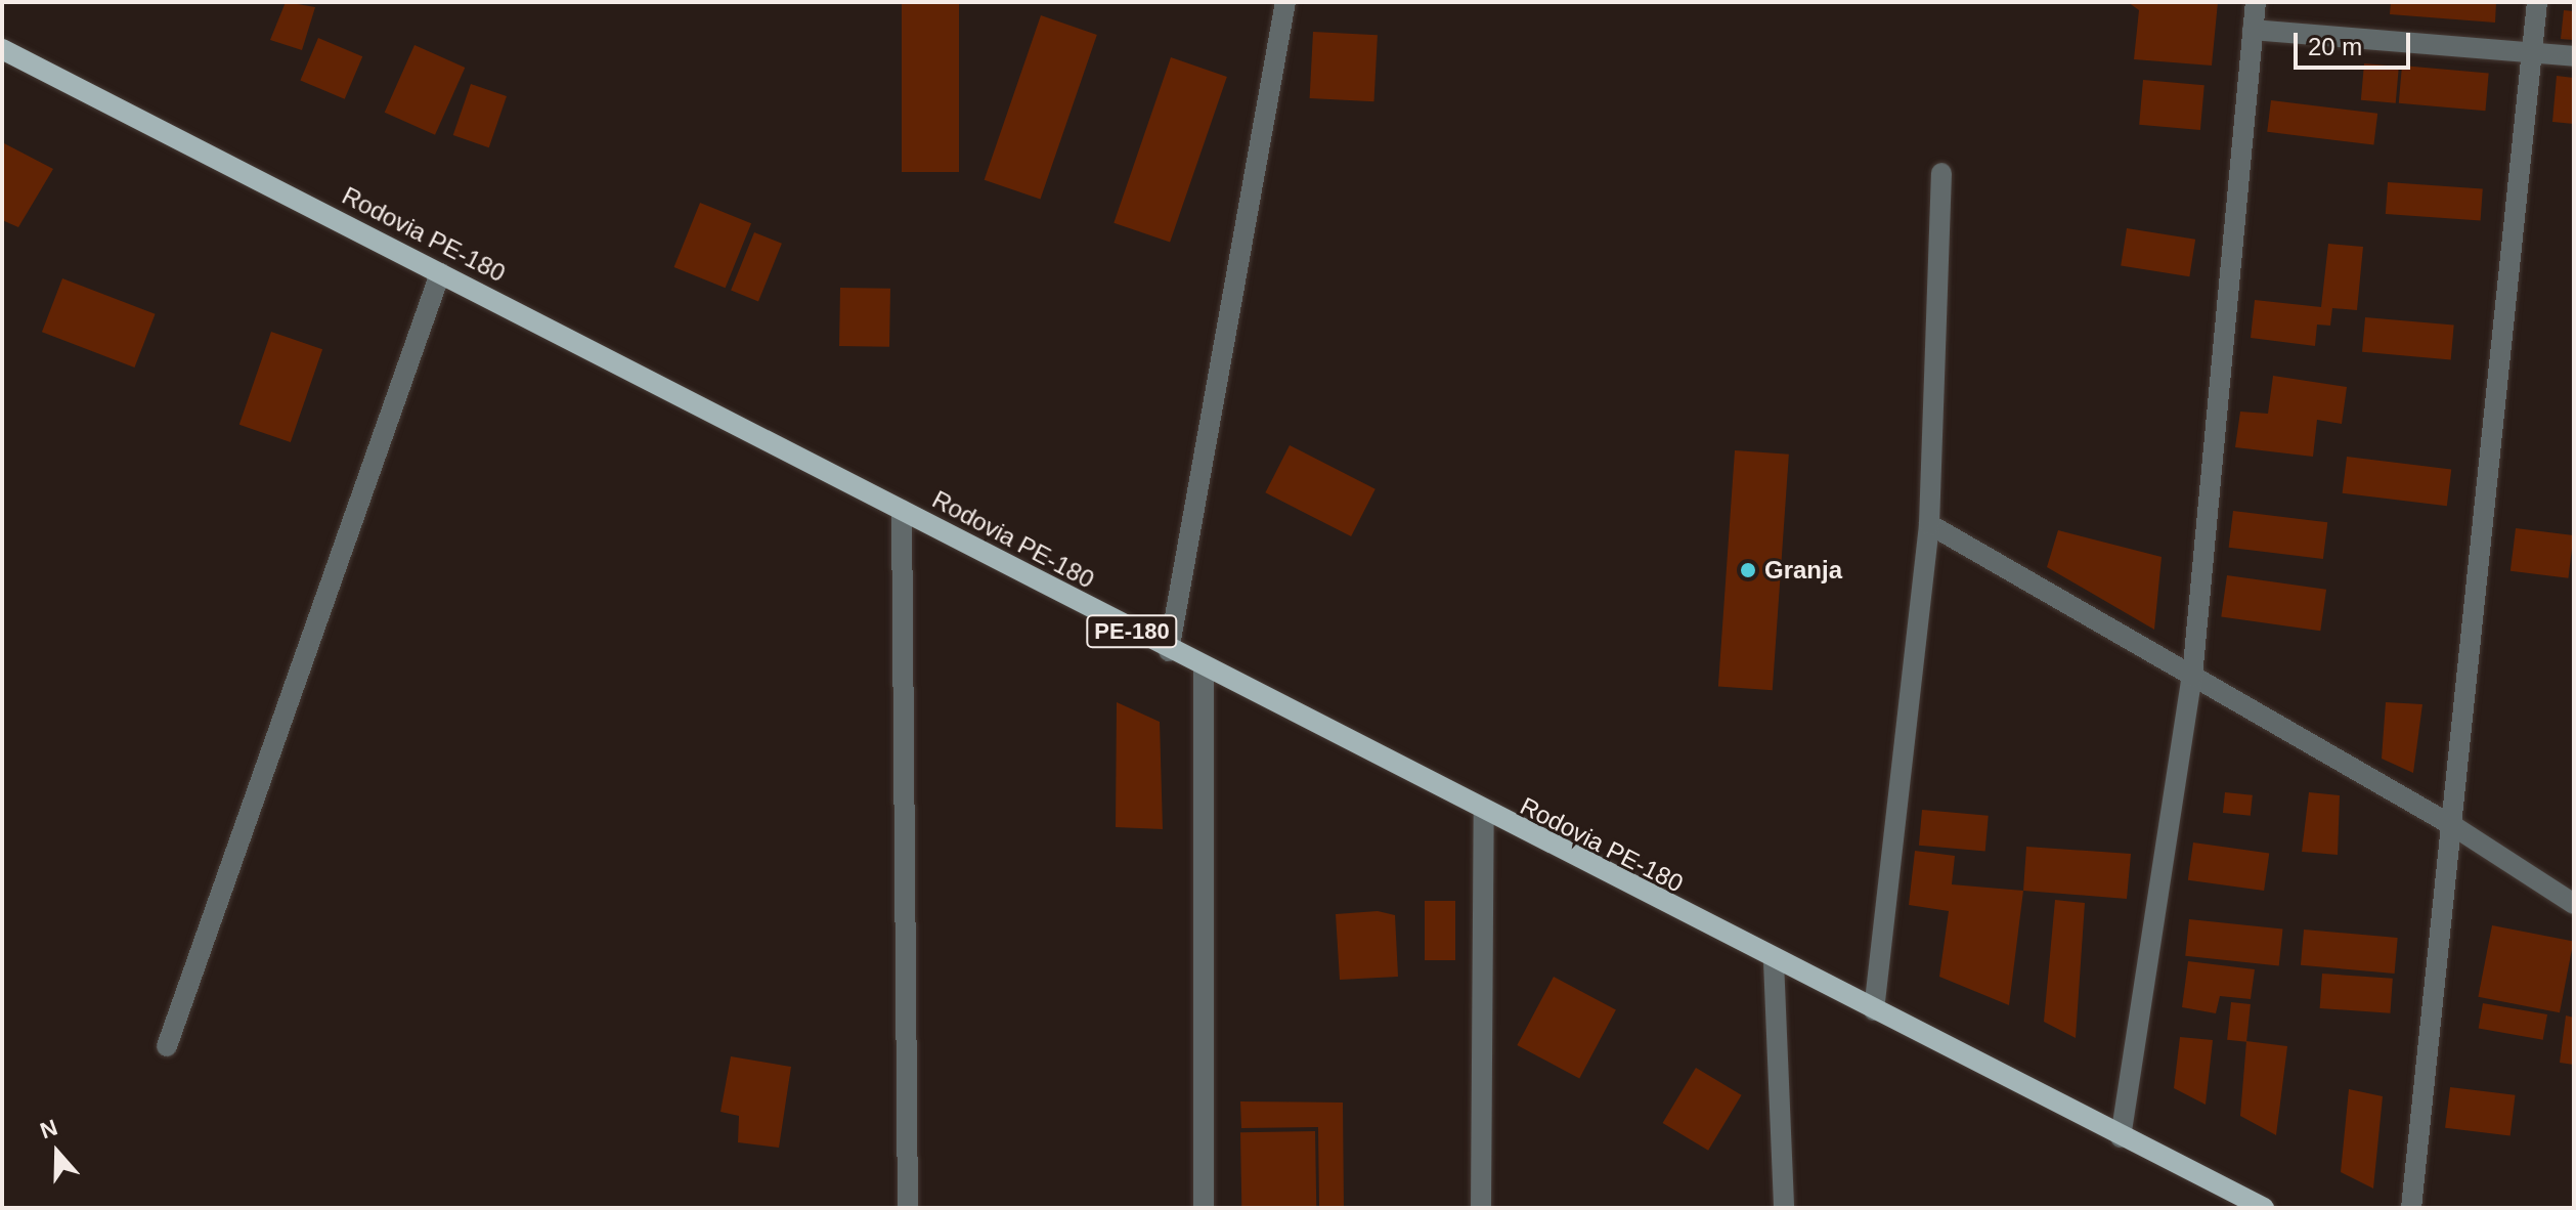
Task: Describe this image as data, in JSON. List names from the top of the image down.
{
  "streets": {
    "main road": ["Rodovia PE-180", "PE-180"]
  },
  "places": ["Granja"],
  "scale_bar": "20 m",
  "north": "top"
}
